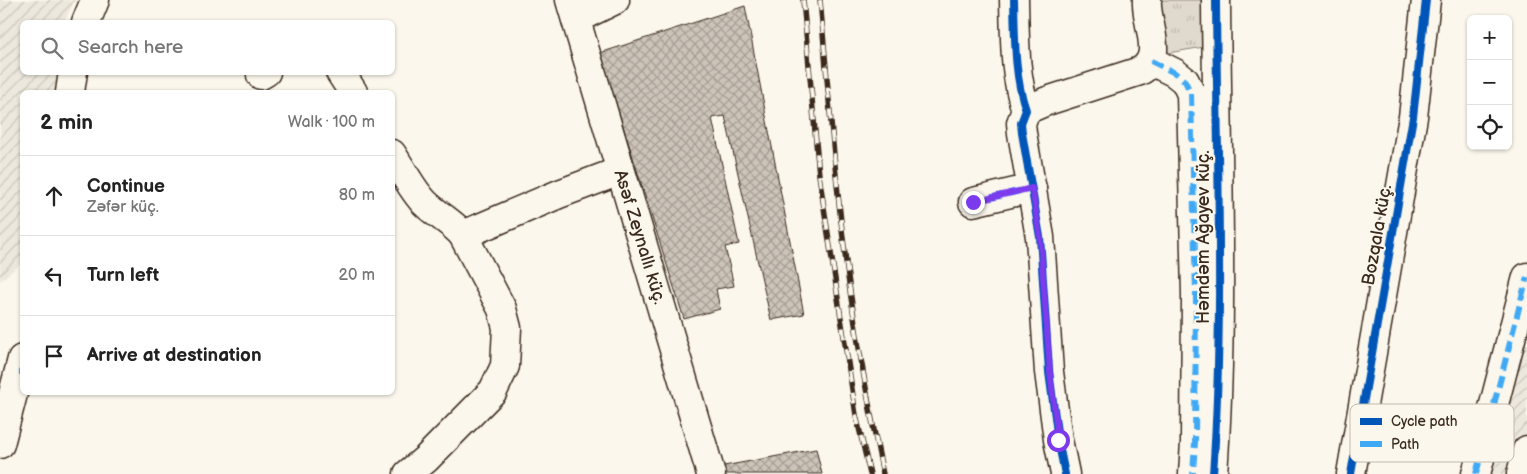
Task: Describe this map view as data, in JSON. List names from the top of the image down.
{
  "streets": {
    "street": ["Bozqala küç.", "Asəf Zeynallı küç.", "Həmdəm Ağayev küç."]
  },
  "legend": ["Cycle path", "Path"],
  "page": {
    "map_buttons": ["+", "−"],
    "search": "Search here",
    "heading": ["2 min", "Walk · 100 m"],
    "list": [
      ["Continue", "Zəfər küç.", "80 m"],
      ["Turn left", "20 m"],
      "Arrive at destination"
    ]
  }
}
